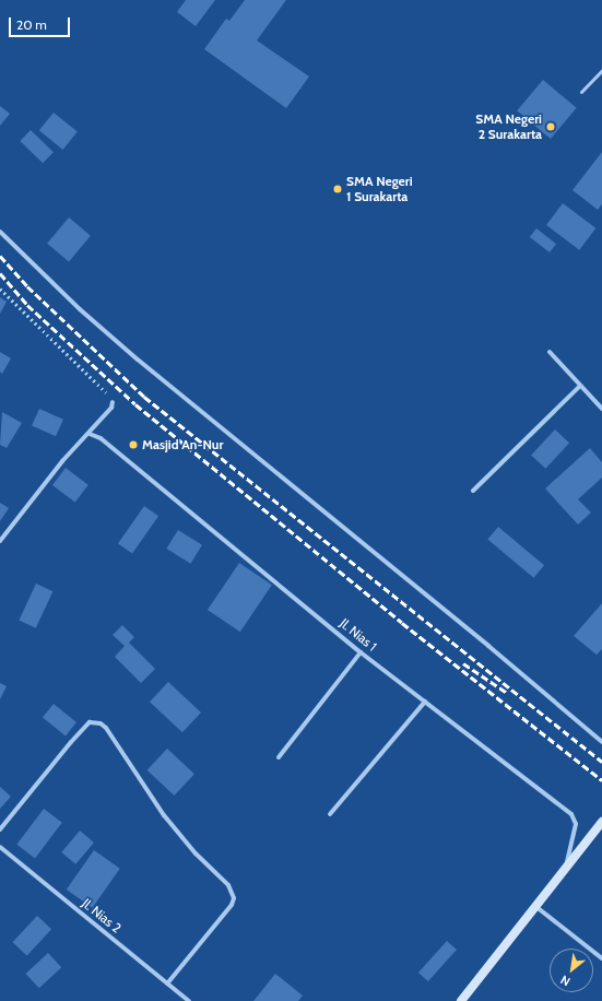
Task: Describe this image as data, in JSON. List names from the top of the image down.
{
  "streets": {
    "street": ["Jl. Nias 1", "Jl. Nias 2"]
  },
  "places": ["SMA Negeri 2 Surakarta", "SMA Negeri 1 Surakarta", "Masjid An-Nur"],
  "scale_bar": "20 m",
  "north": "bottom left"
}
